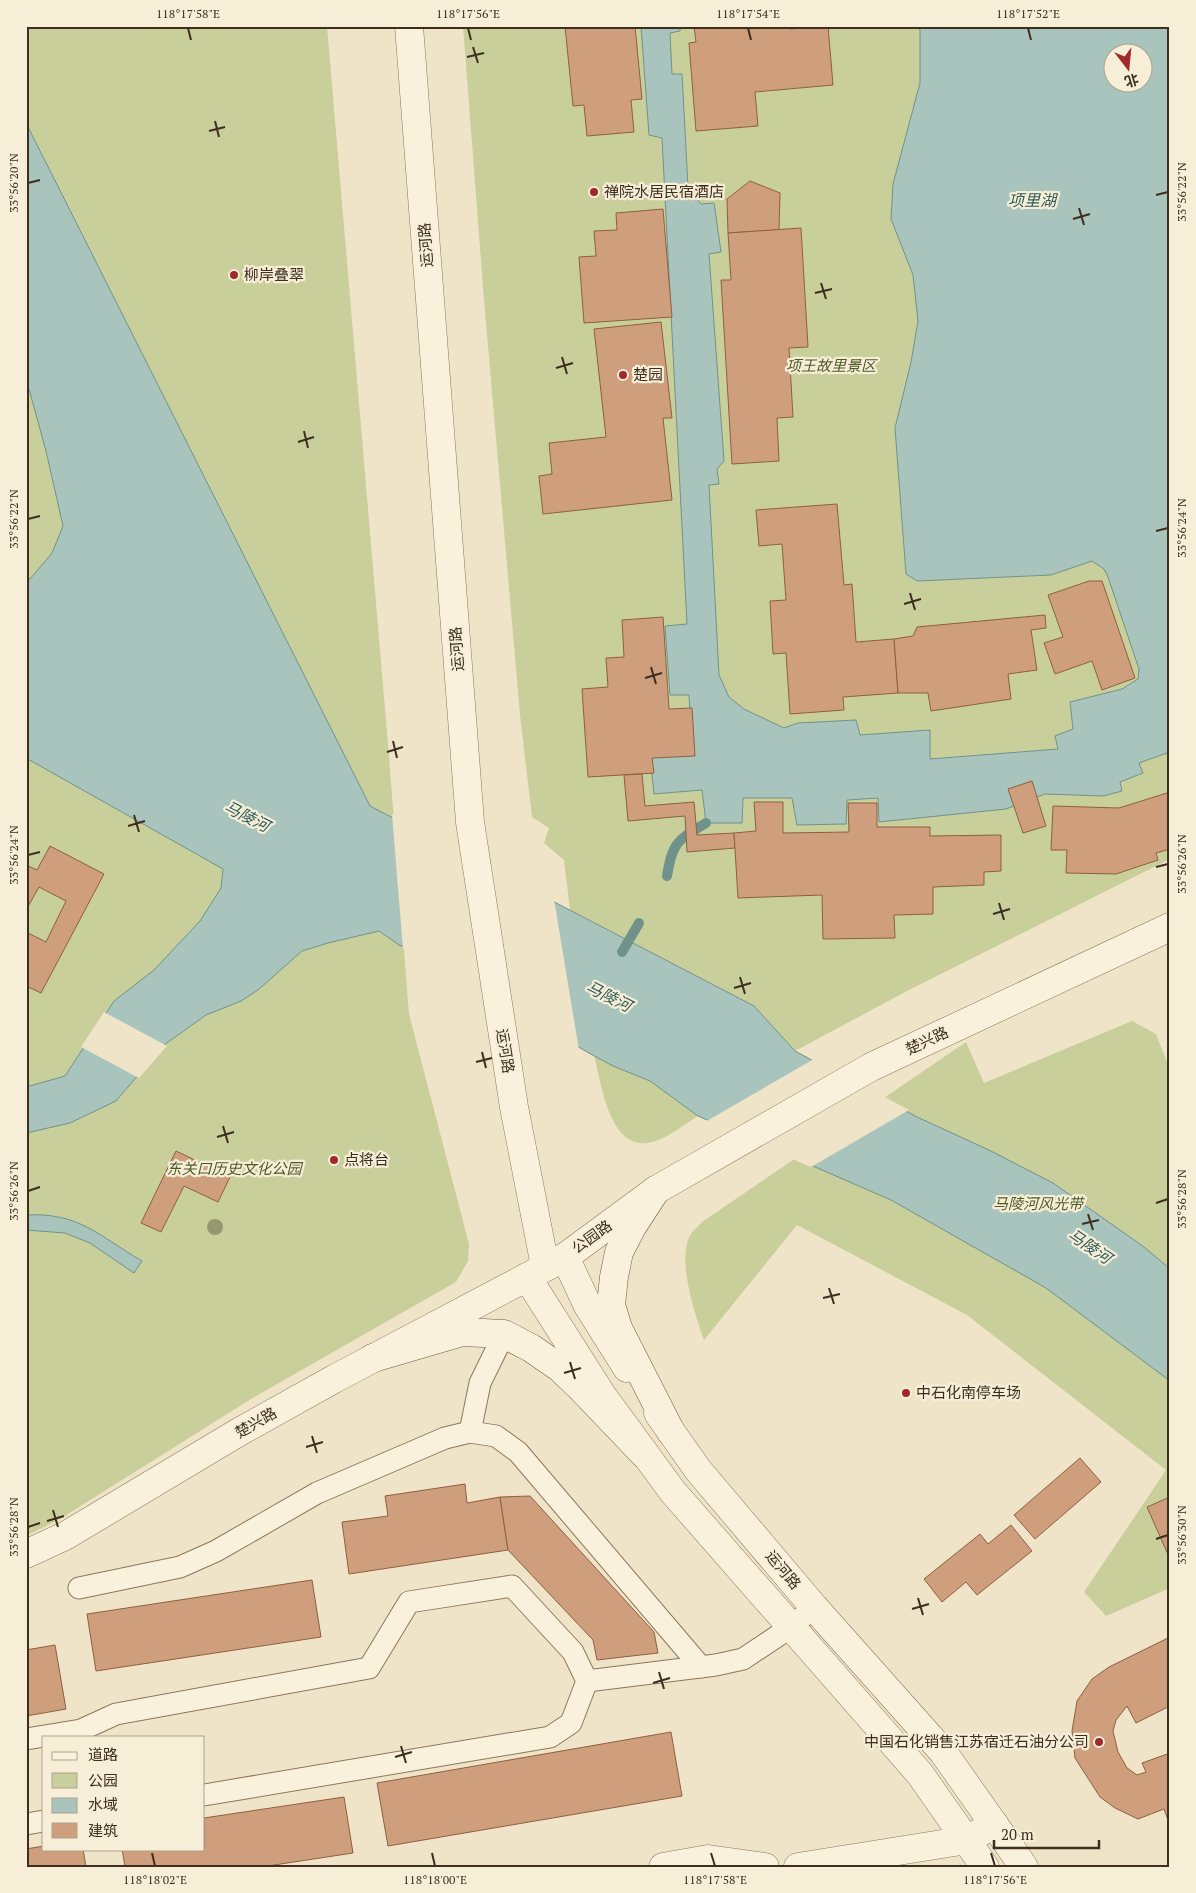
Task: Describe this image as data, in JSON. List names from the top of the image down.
{
  "streets": {
    "street": ["运河路", "楚兴路", "公园路"]
  },
  "crossings": [
    ["运河路", "公园路"],
    ["楚兴路", "公园路"]
  ],
  "water": ["项里湖", "马陵河"],
  "parks": ["项王故里景区", "东关口历史文化公园", "马陵河风光带"],
  "places": [
    "禅院水居民宿酒店",
    "柳岸叠翠",
    "楚园",
    "点将台",
    "中石化南停车场",
    "中国石化销售江苏宿迁石油分公司"
  ],
  "legend": [
    "道路",
    "公园",
    "水域",
    "建筑"
  ],
  "scale_bar": "20 m",
  "north": "bottom",
  "coordinates": [
    "118°17'58\"E",
    "118°17'56\"E",
    "118°17'54\"E",
    "118°17'52\"E",
    "33°56'20\"N",
    "33°56'22\"N",
    "33°56'24\"N",
    "33°56'26\"N",
    "33°56'28\"N",
    "33°56'30\"N",
    "118°18'02\"E",
    "118°18'00\"E"
  ]
}
